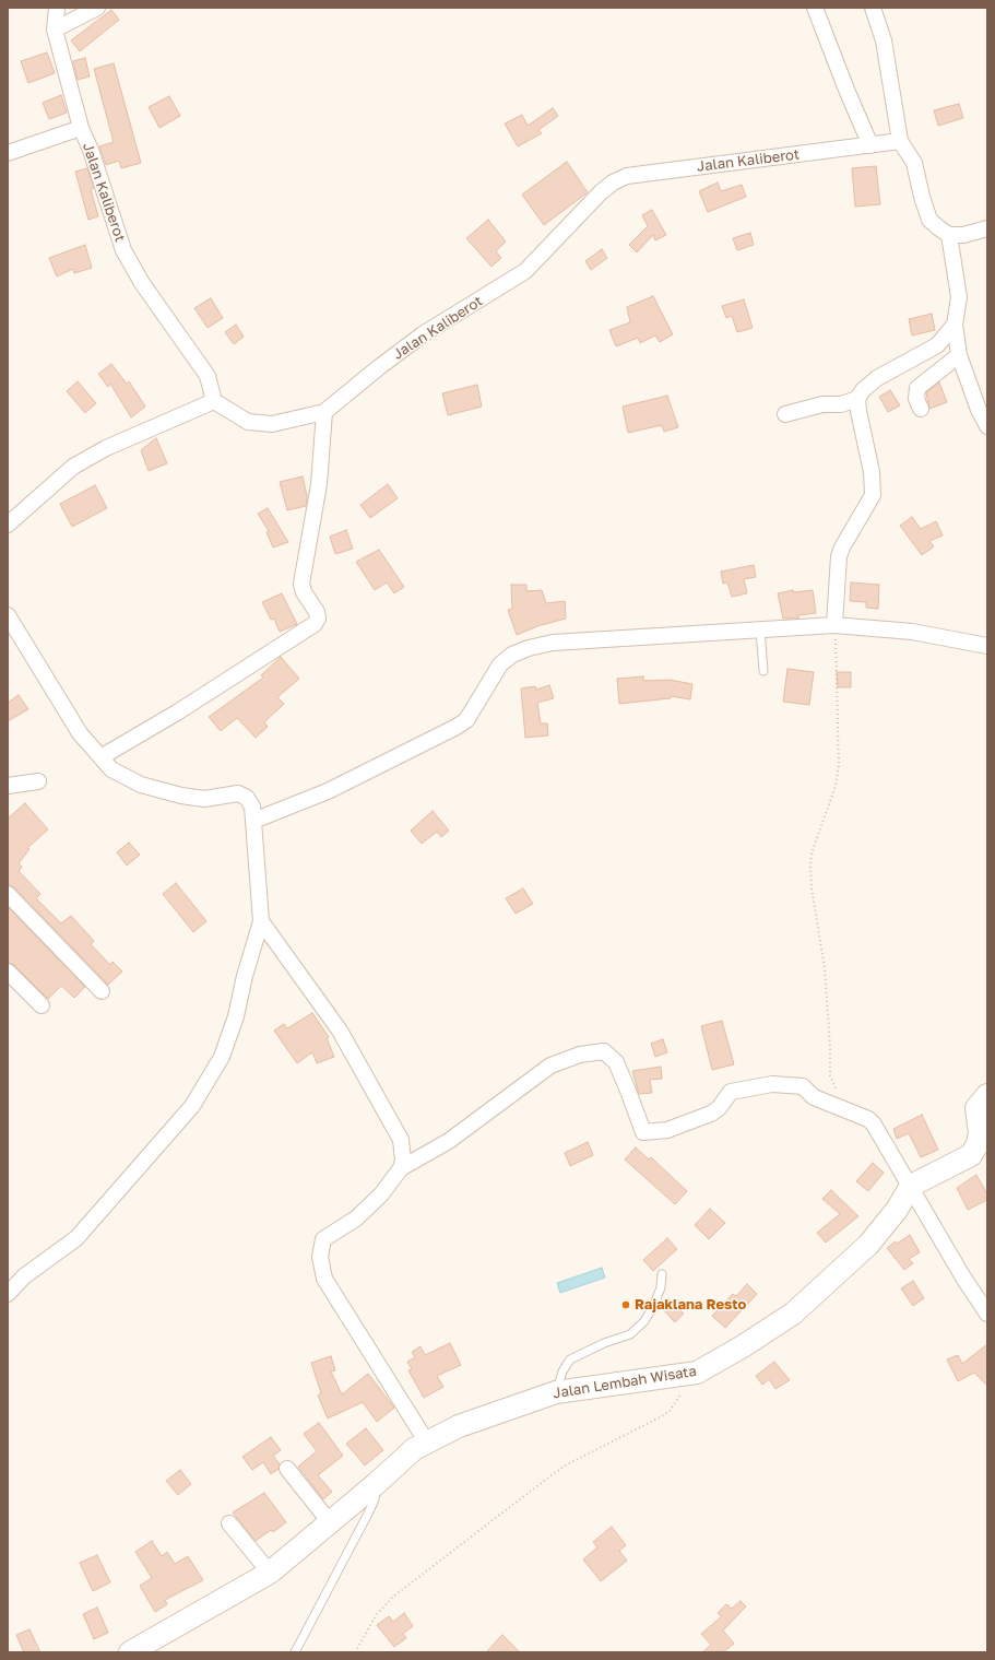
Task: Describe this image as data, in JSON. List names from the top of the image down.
{
  "streets": {
    "street": ["Jalan Kaliberot", "Jalan Lembah Wisata"]
  },
  "places": ["Rajaklana Resto"]
}
